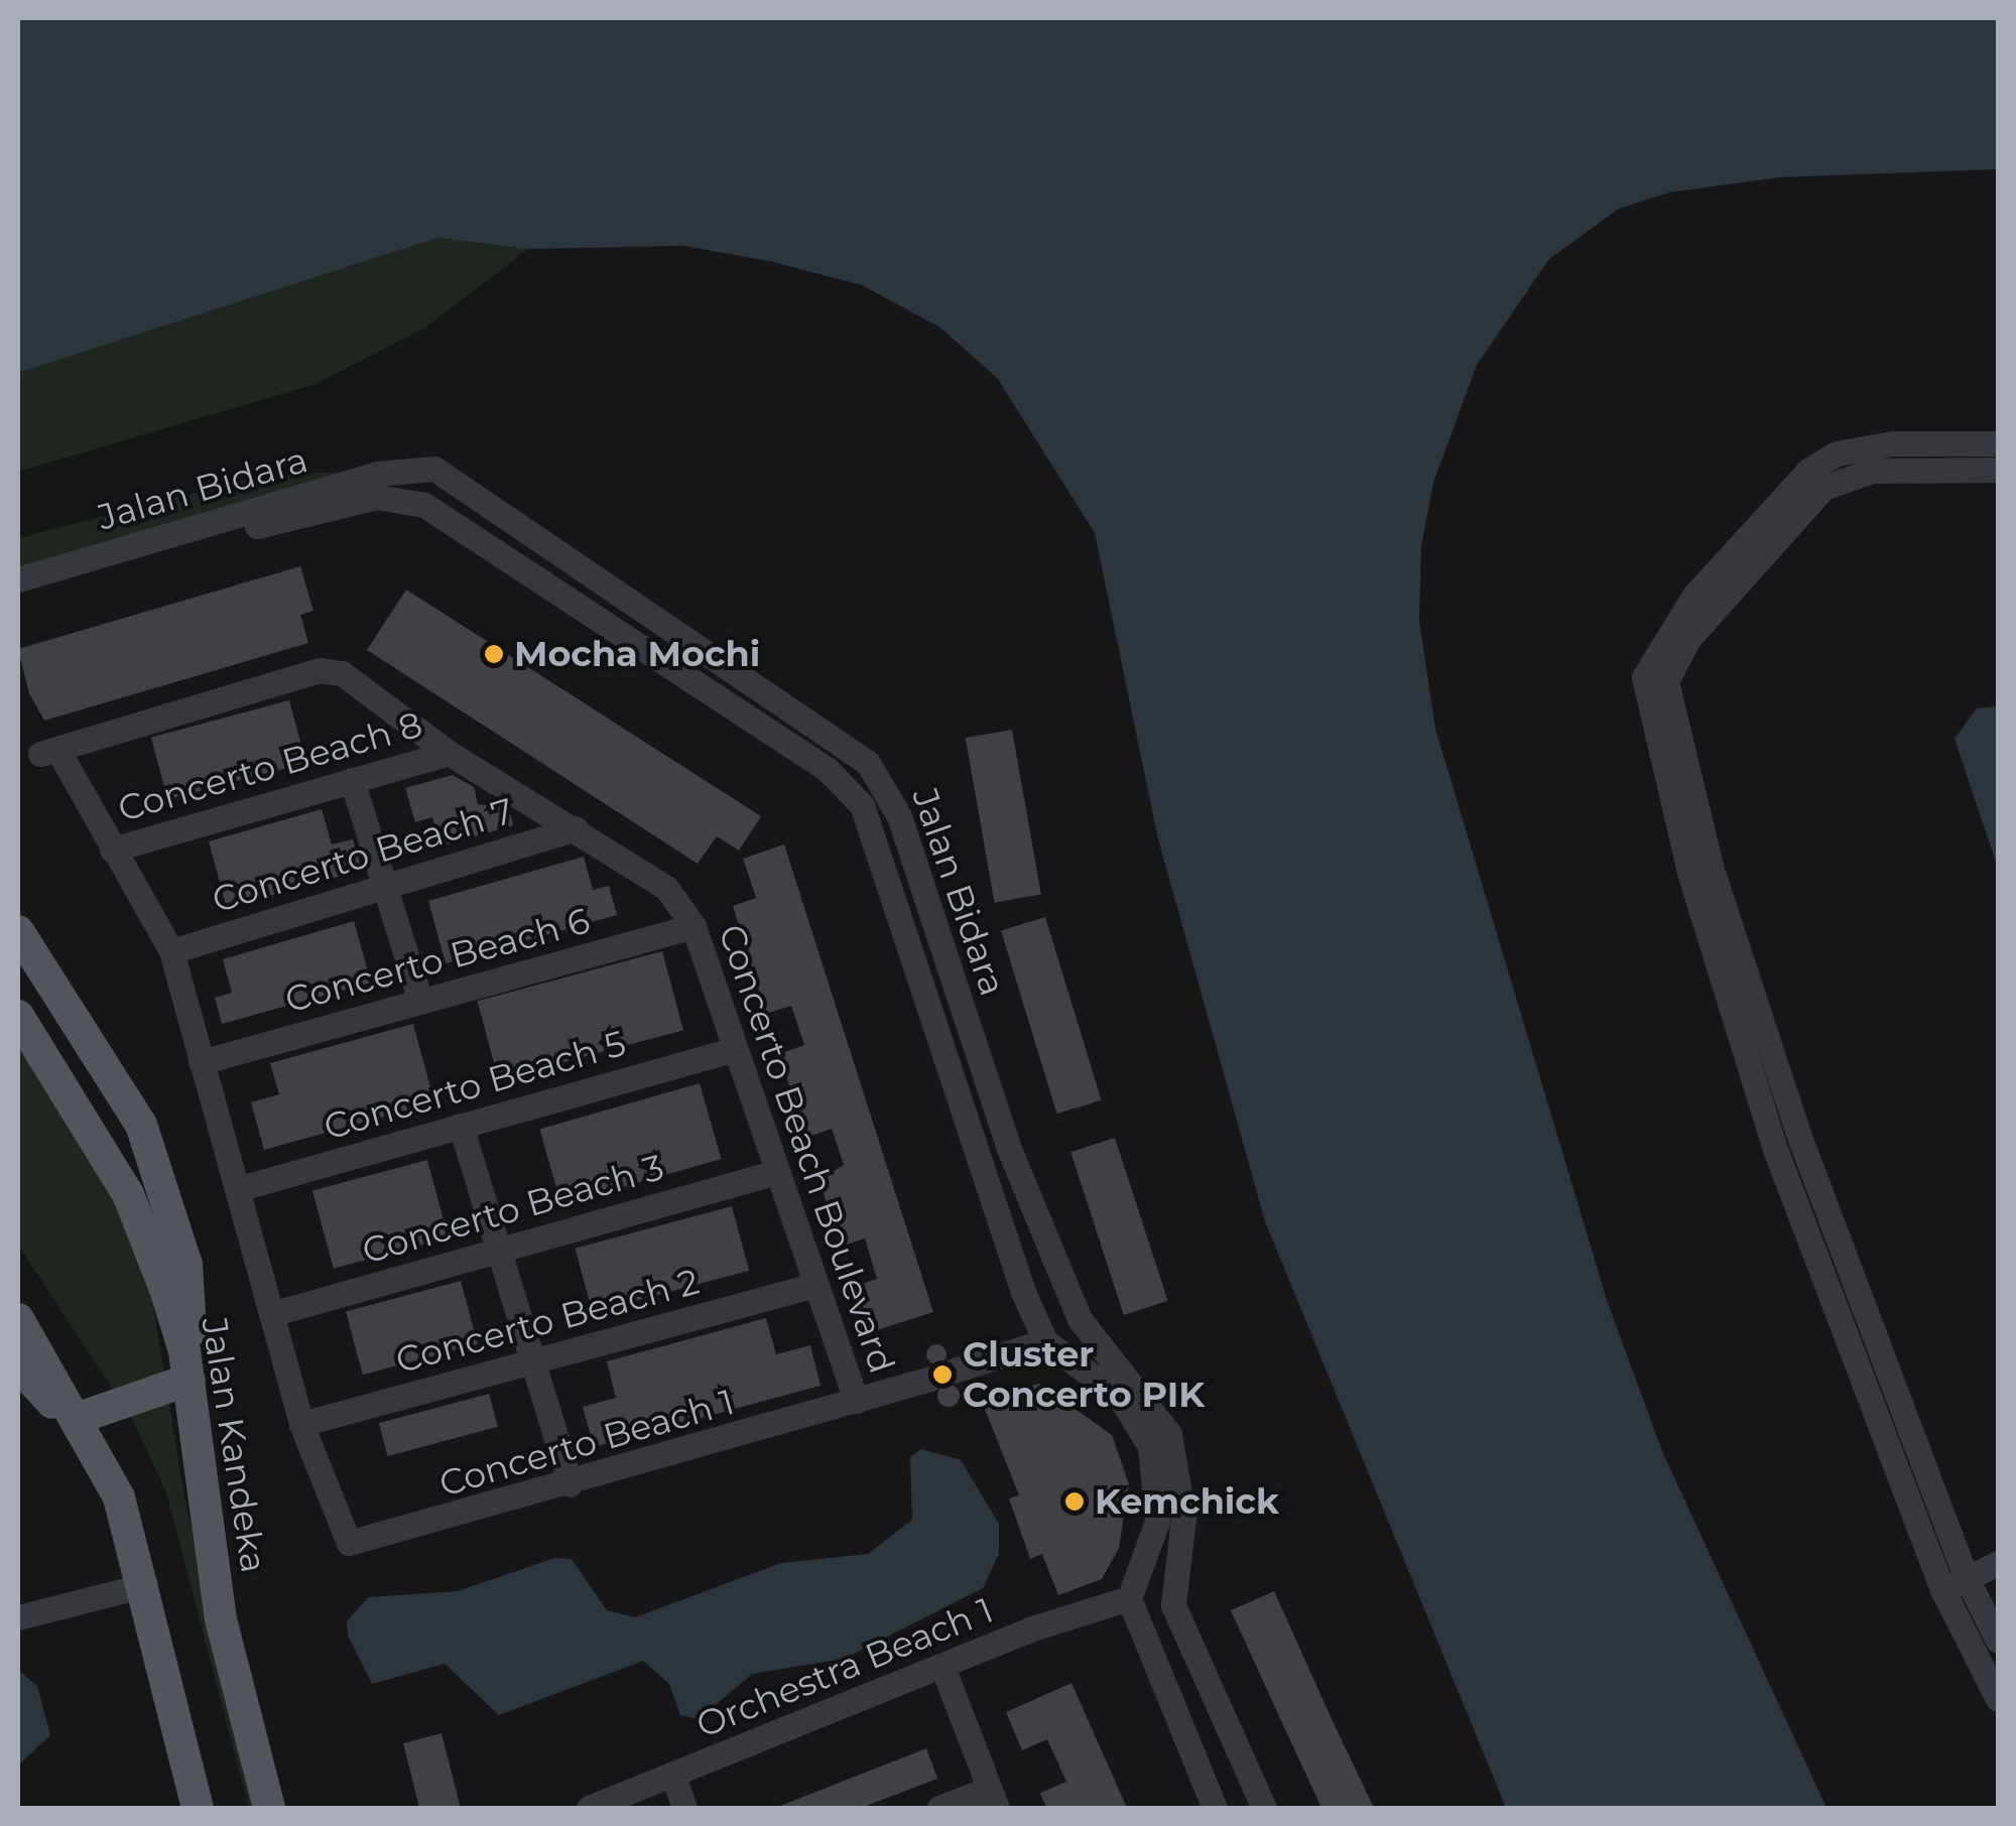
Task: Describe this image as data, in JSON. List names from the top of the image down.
{
  "streets": {
    "main road": ["Jalan Kandeka"],
    "street": [
      "Jalan Bidara",
      "Concerto Beach 8",
      "Concerto Beach 7",
      "Concerto Beach 6",
      "Concerto Beach 5",
      "Concerto Beach Boulevard",
      "Concerto Beach 3",
      "Concerto Beach 2",
      "Concerto Beach 1",
      "Orchestra Beach 1"
    ]
  },
  "crossings": [
    ["Jalan Bidara", "Concerto Beach 1"],
    ["Concerto Beach 8", "Concerto Beach Boulevard"],
    ["Concerto Beach 7", "Concerto Beach Boulevard"],
    ["Concerto Beach 6", "Concerto Beach Boulevard"],
    ["Concerto Beach 5", "Concerto Beach Boulevard"],
    ["Concerto Beach Boulevard", "Concerto Beach 3"],
    ["Concerto Beach Boulevard", "Concerto Beach 2"],
    ["Concerto Beach Boulevard", "Concerto Beach 1"],
    ["Concerto Beach 2", "Concerto Beach 1"]
  ],
  "places": ["Mocha Mochi", "Cluster Concerto PIK", "Kemchick"]
}
